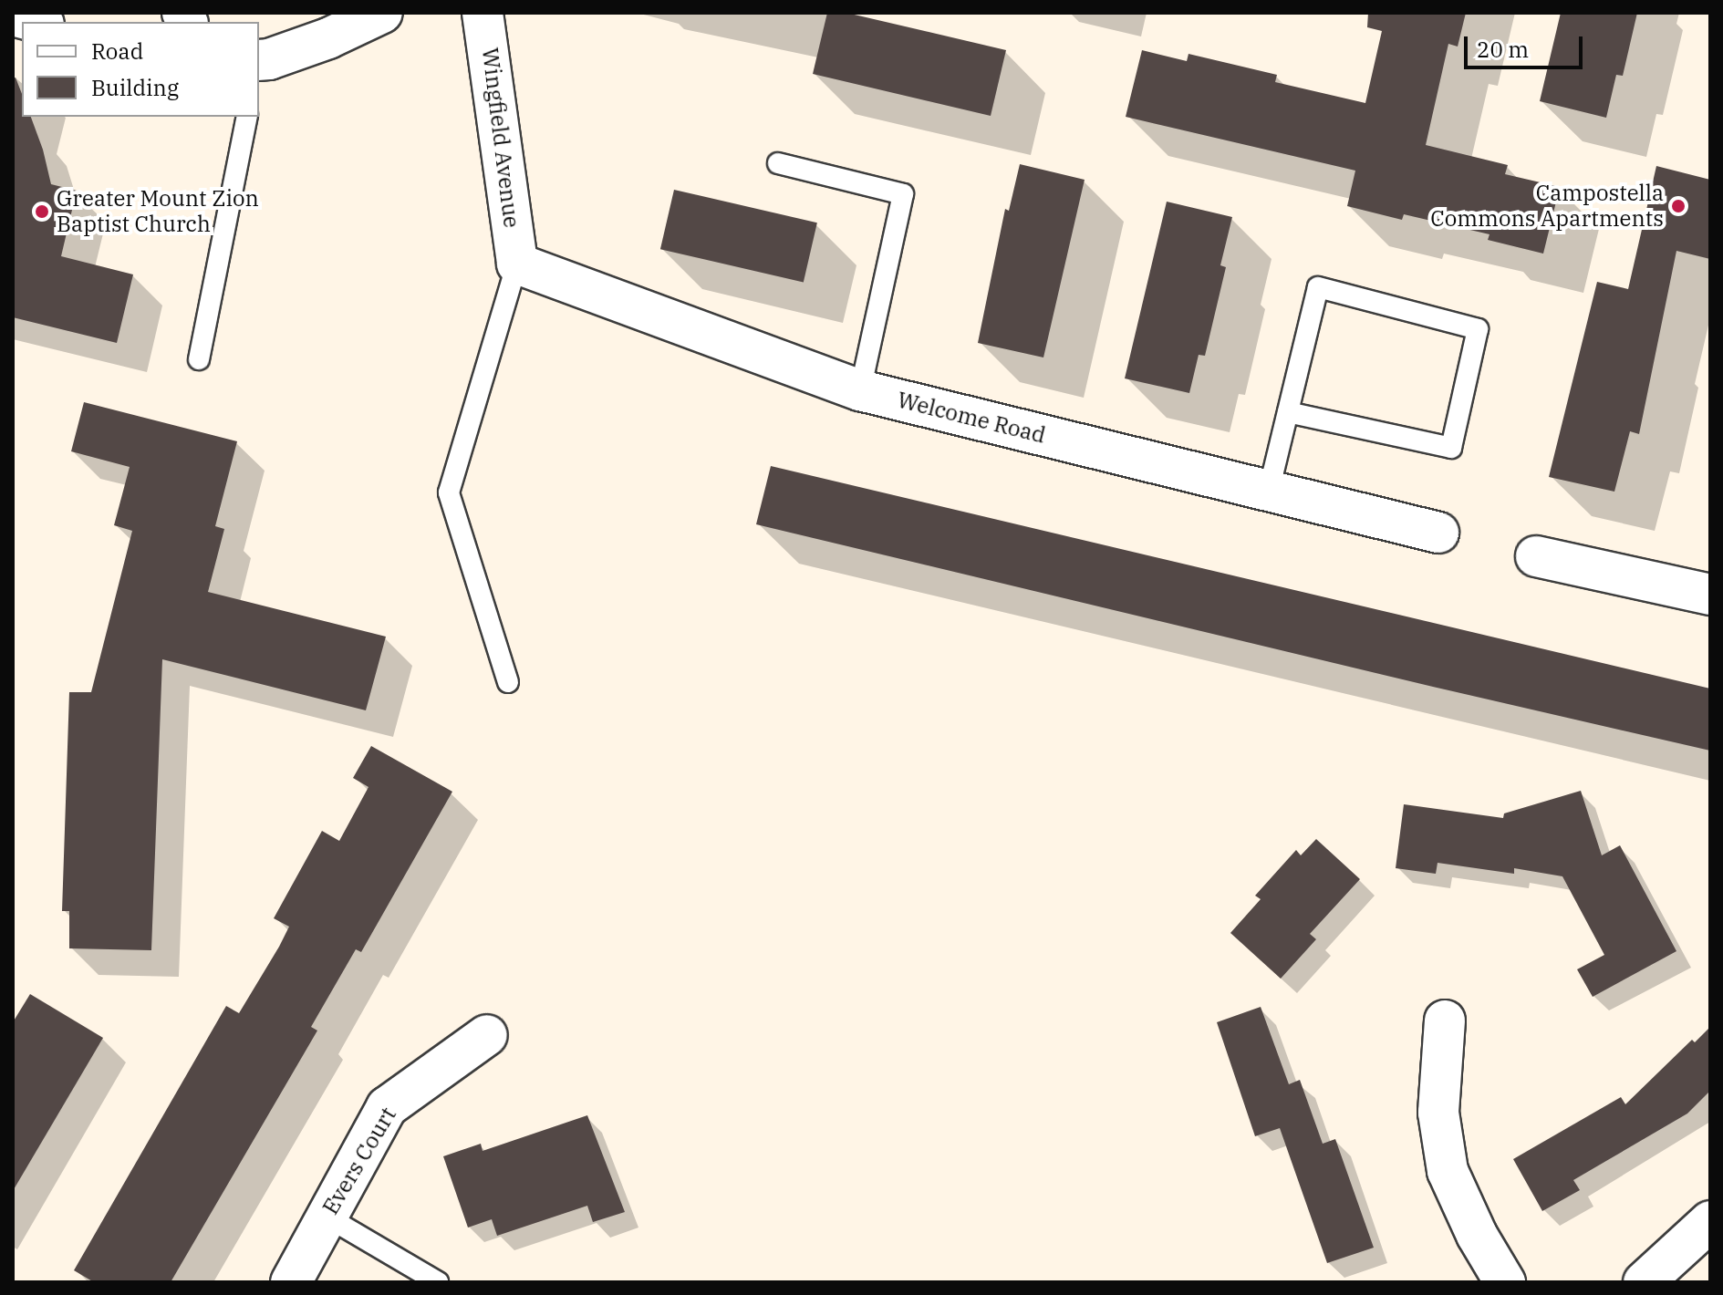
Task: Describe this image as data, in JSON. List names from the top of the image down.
{
  "streets": {
    "street": ["Wingfield Avenue", "Welcome Road", "Evers Court"]
  },
  "crossings": [
    ["Wingfield Avenue", "Welcome Road"]
  ],
  "places": ["Campostella Commons Apartments", "Greater Mount Zion Baptist Church"],
  "legend": ["Road", "Building"],
  "scale_bar": "20 m"
}
